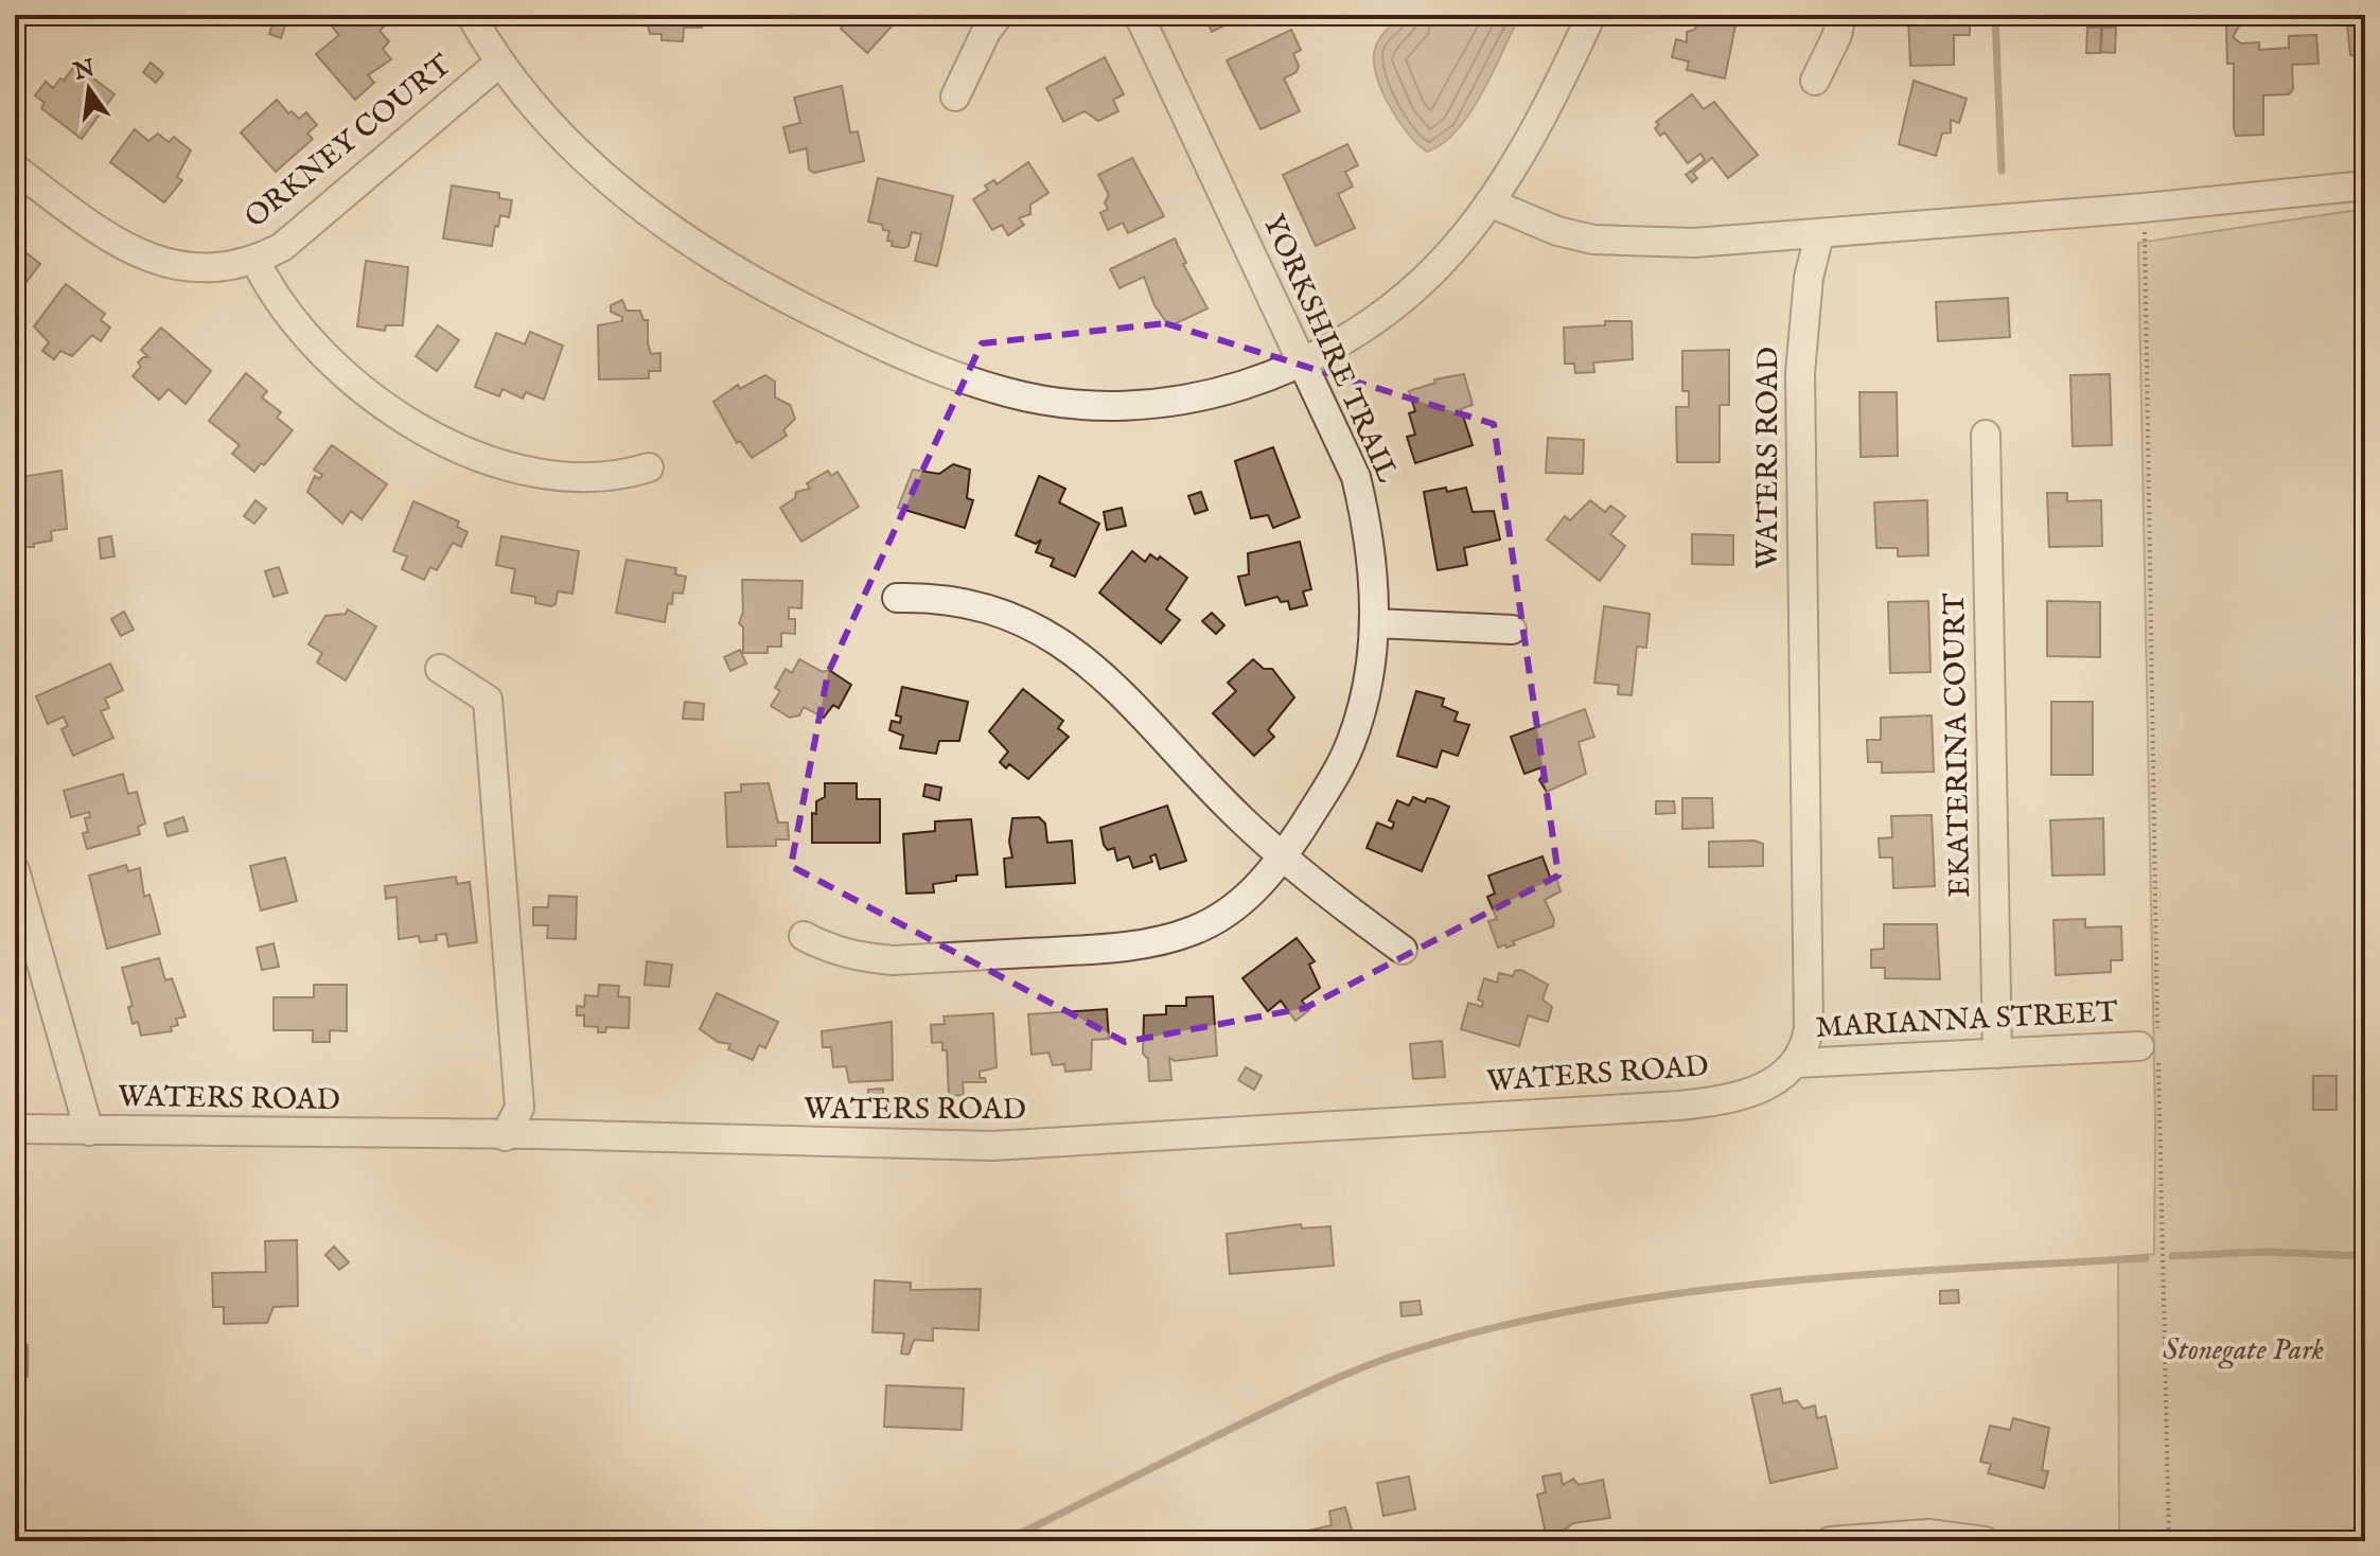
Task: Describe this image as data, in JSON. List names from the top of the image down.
{
  "streets": {
    "street": [
      "ORKNEY COURT",
      "YORKSHIRE TRAIL",
      "WATERS ROAD",
      "EKATERINA COURT",
      "MARIANNA STREET"
    ]
  },
  "crossings": [
    ["WATERS ROAD", "MARIANNA STREET"],
    ["EKATERINA COURT", "MARIANNA STREET"]
  ],
  "parks": ["Stonegate Park"],
  "north": "top"
}
